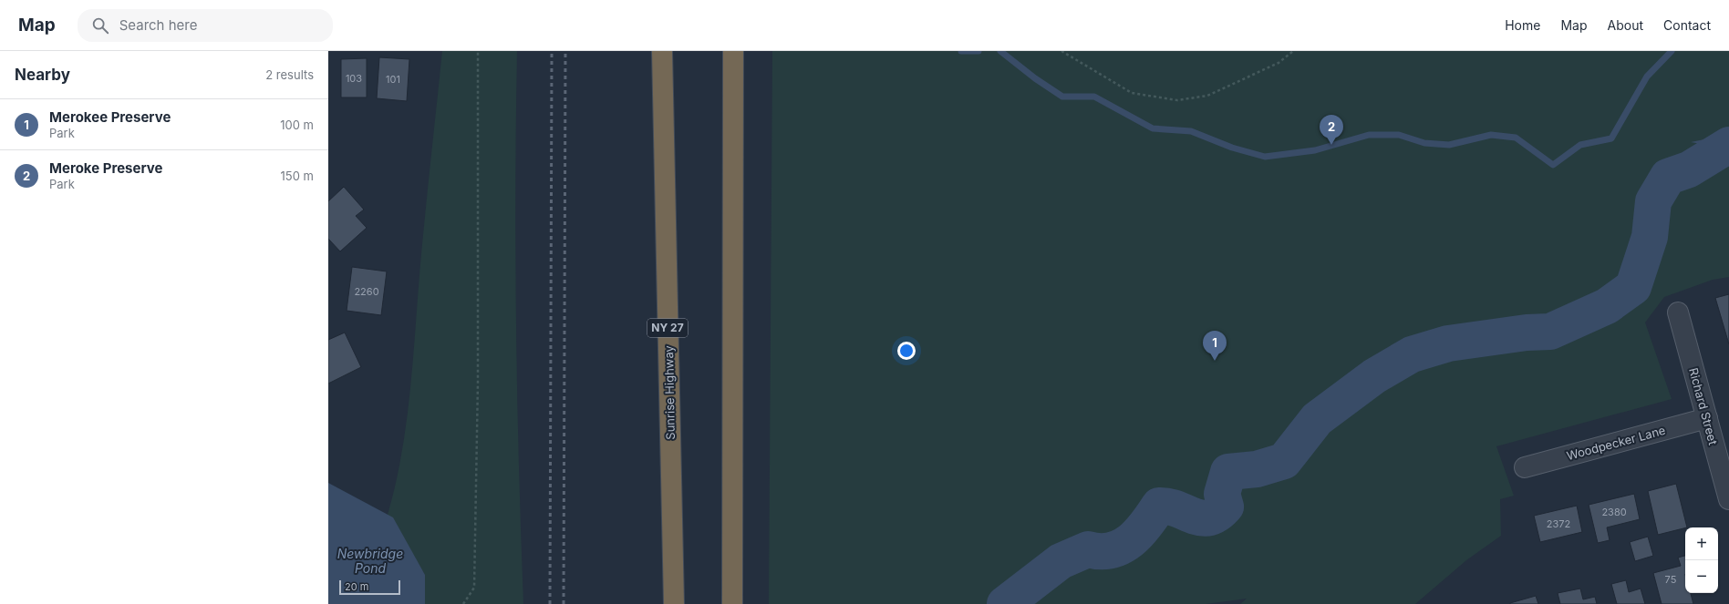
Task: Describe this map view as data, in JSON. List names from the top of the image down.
{
  "streets": {
    "highway": ["NY 27", "Sunrise Highway"],
    "street": ["Richard Street", "Woodpecker Lane"]
  },
  "crossings": [
    ["Richard Street", "Woodpecker Lane"]
  ],
  "water": ["Newbridge Pond"],
  "house_numbers": [
    "103",
    "101",
    "2260",
    "2380",
    "2372",
    "75"
  ],
  "scale_bar": "20 m",
  "page": {
    "header": "Map",
    "search": "Search here",
    "nav": [
      "Home",
      "Map",
      "About",
      "Contact"
    ],
    "heading": ["Nearby", "2 results"],
    "list": [
      {
        "mark": "1",
        "name": "Merokee Preserve",
        "note": "Park",
        "value": "100 m"
      },
      {
        "mark": "2",
        "name": "Meroke Preserve",
        "note": "Park",
        "value": "150 m"
      }
    ],
    "pins": ["2", "1"],
    "map_buttons": ["+", "−"],
    "scale": "20 m"
  }
}
